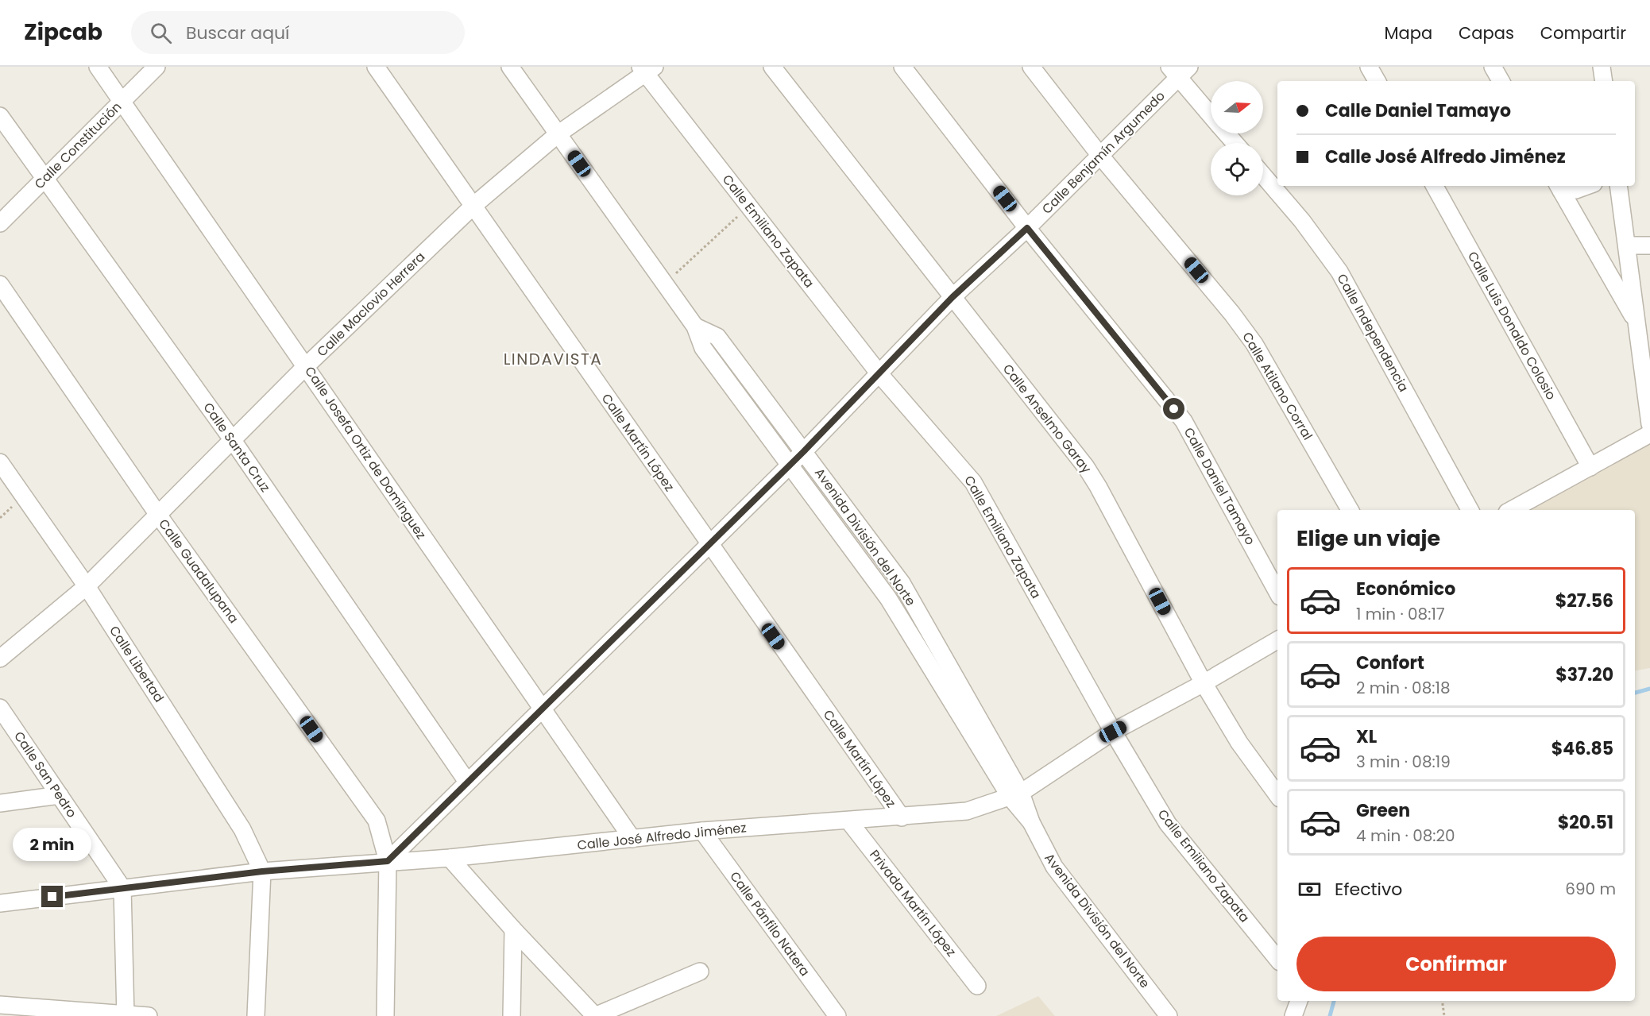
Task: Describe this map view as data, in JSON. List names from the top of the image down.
{
  "streets": {
    "street": [
      "Calle Constitución",
      "Calle Benjamín Argumedo",
      "Calle Emiliano Zapata",
      "Calle Maclovio Herrera",
      "Calle Luis Donaldo Colosio",
      "Calle Independencia",
      "Calle Atilano Corral",
      "Calle Anselmo Garay",
      "Calle Martín López",
      "Calle Santa Cruz",
      "Calle Josefa Ortiz de Domínguez",
      "Calle Daniel Tamayo",
      "Avenida División del Norte",
      "Calle Guadalupana",
      "Calle Libertad",
      "Calle San Pedro",
      "Calle José Alfredo Jiménez",
      "Privada Martín López",
      "Calle Pánfilo Natera"
    ]
  },
  "crossings": [
    ["Calle Constitución", "Calle Santa Cruz"],
    ["Calle Constitución", "Calle Josefa Ortiz de Domínguez"],
    ["Calle Benjamín Argumedo", "Calle Emiliano Zapata"],
    ["Calle Benjamín Argumedo", "Calle Atilano Corral"],
    ["Calle Benjamín Argumedo", "Calle Anselmo Garay"],
    ["Calle Benjamín Argumedo", "Calle Martín López"],
    ["Calle Benjamín Argumedo", "Calle Santa Cruz"],
    ["Calle Benjamín Argumedo", "Calle Josefa Ortiz de Domínguez"],
    ["Calle Benjamín Argumedo", "Calle Daniel Tamayo"],
    ["Calle Benjamín Argumedo", "Avenida División del Norte"],
    ["Calle Benjamín Argumedo", "Calle Guadalupana"],
    ["Calle Benjamín Argumedo", "Calle José Alfredo Jiménez"],
    ["Calle Emiliano Zapata", "Calle Maclovio Herrera"],
    ["Calle Emiliano Zapata", "Calle José Alfredo Jiménez"],
    ["Calle Maclovio Herrera", "Calle Martín López"],
    ["Calle Maclovio Herrera", "Calle Santa Cruz"],
    ["Calle Maclovio Herrera", "Calle Josefa Ortiz de Domínguez"],
    ["Calle Maclovio Herrera", "Avenida División del Norte"],
    ["Calle Maclovio Herrera", "Calle Guadalupana"],
    ["Calle Maclovio Herrera", "Calle Libertad"],
    ["Calle Anselmo Garay", "Calle José Alfredo Jiménez"],
    ["Calle Martín López", "Calle José Alfredo Jiménez"],
    ["Calle Josefa Ortiz de Domínguez", "Calle José Alfredo Jiménez"],
    ["Avenida División del Norte", "Calle José Alfredo Jiménez"],
    ["Calle Guadalupana", "Calle José Alfredo Jiménez"],
    ["Calle Libertad", "Calle José Alfredo Jiménez"],
    ["Calle San Pedro", "Calle José Alfredo Jiménez"],
    ["Calle José Alfredo Jiménez", "Privada Martín López"],
    ["Calle José Alfredo Jiménez", "Calle Pánfilo Natera"]
  ],
  "districts": ["LINDAVISTA"],
  "north": "right",
  "page": {
    "header": "Zipcab",
    "search": "Buscar aquí",
    "nav": ["Mapa", "Capas", "Compartir"],
    "banner": ["Calle Daniel Tamayo", "Calle José Alfredo Jiménez"],
    "heading": "Elige un viaje",
    "list": [
      {
        "name": "Económico",
        "note": "1 min · 08:17",
        "value": "$27.56"
      },
      {
        "name": "Confort",
        "note": "2 min · 08:18",
        "value": "$37.20"
      },
      {
        "name": "XL",
        "note": "3 min · 08:19",
        "value": "$46.85"
      },
      {
        "name": "Green",
        "note": "4 min · 08:20",
        "value": "$20.51"
      }
    ],
    "bubble": "2 min",
    "pay": ["Efectivo", "690 m"],
    "buttons": "Confirmar"
  }
}
